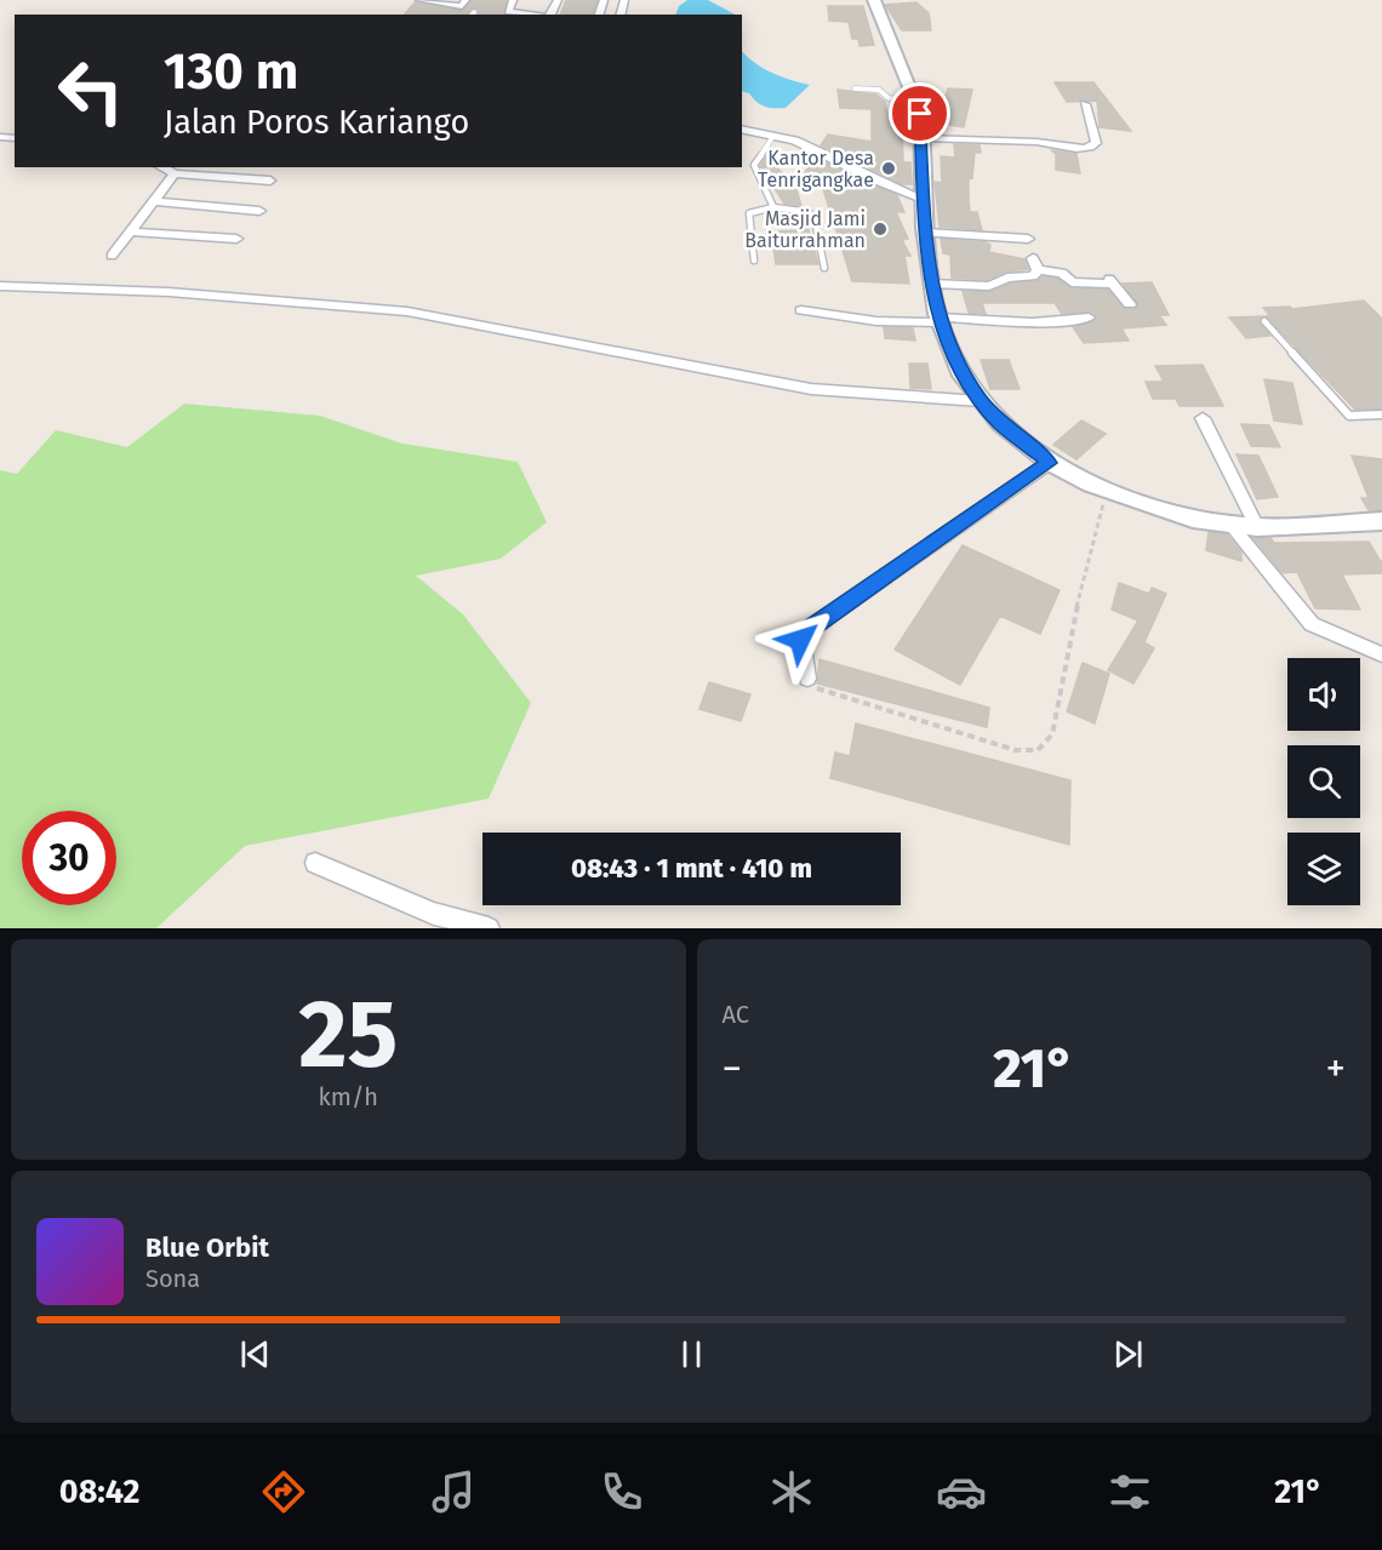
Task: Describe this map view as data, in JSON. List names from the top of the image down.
{
  "places": ["Kantor Desa Tenrigangkae", "Masjid Jami Baiturrahman"],
  "page": {
    "turn": ["130 m", "Jalan Poros Kariango"],
    "limit": "30",
    "trip": "08:43 · 1 mnt · 410 m",
    "tile": [
      ["25", "km/h"],
      "AC"
    ],
    "heat": ["−", "21°", "+"],
    "song": ["Blue Orbit", "Sona"],
    "tabs": ["08:42", "21°"]
  }
}
